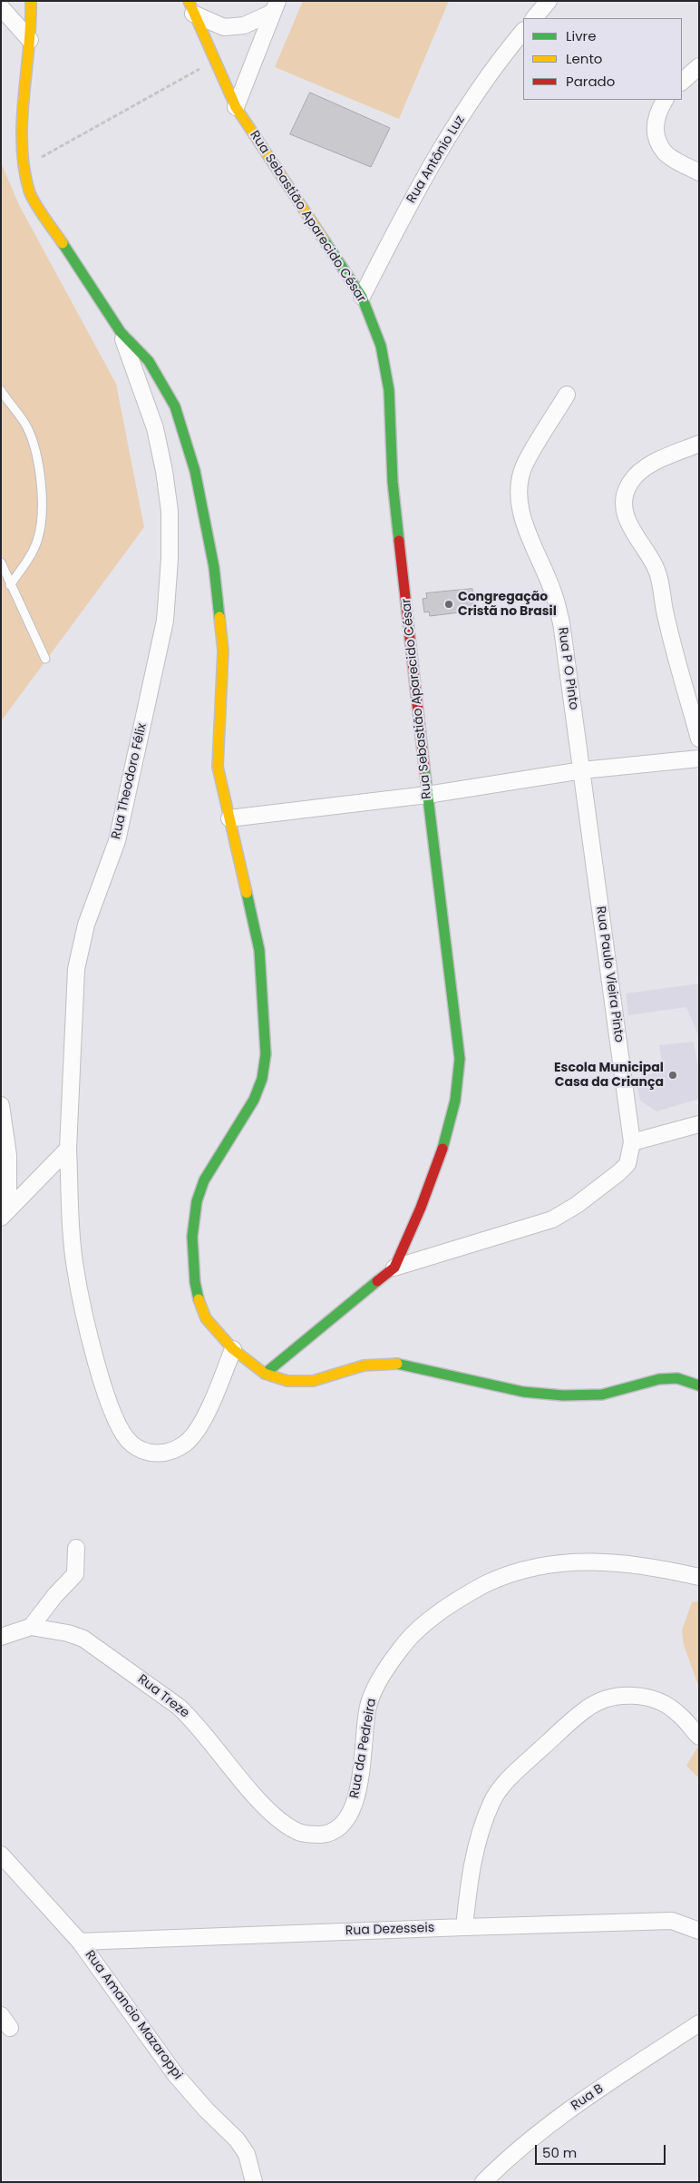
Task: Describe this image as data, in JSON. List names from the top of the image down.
{
  "streets": {
    "street": [
      "Rua Antônio Luz",
      "Rua Sebastião Aparecido César",
      "Rua P O Pinto",
      "Rua Theodoro Félix",
      "Rua Paulo Vieira Pinto",
      "Rua Treze",
      "Rua da Pedreira",
      "Rua Dezesseis",
      "Rua Amancio Mazaroppi",
      "Rua B"
    ]
  },
  "crossings": [
    ["Rua Antônio Luz", "Rua Sebastião Aparecido César"],
    ["Rua Sebastião Aparecido César", "Rua Paulo Vieira Pinto"],
    ["Rua P O Pinto", "Rua Paulo Vieira Pinto"],
    ["Rua Treze", "Rua da Pedreira"],
    ["Rua Dezesseis", "Rua Amancio Mazaroppi"]
  ],
  "places": ["Congregação Cristã no Brasil", "Escola Municipal Casa da Criança"],
  "legend": ["Livre", "Lento", "Parado"],
  "scale_bar": "50 m"
}
